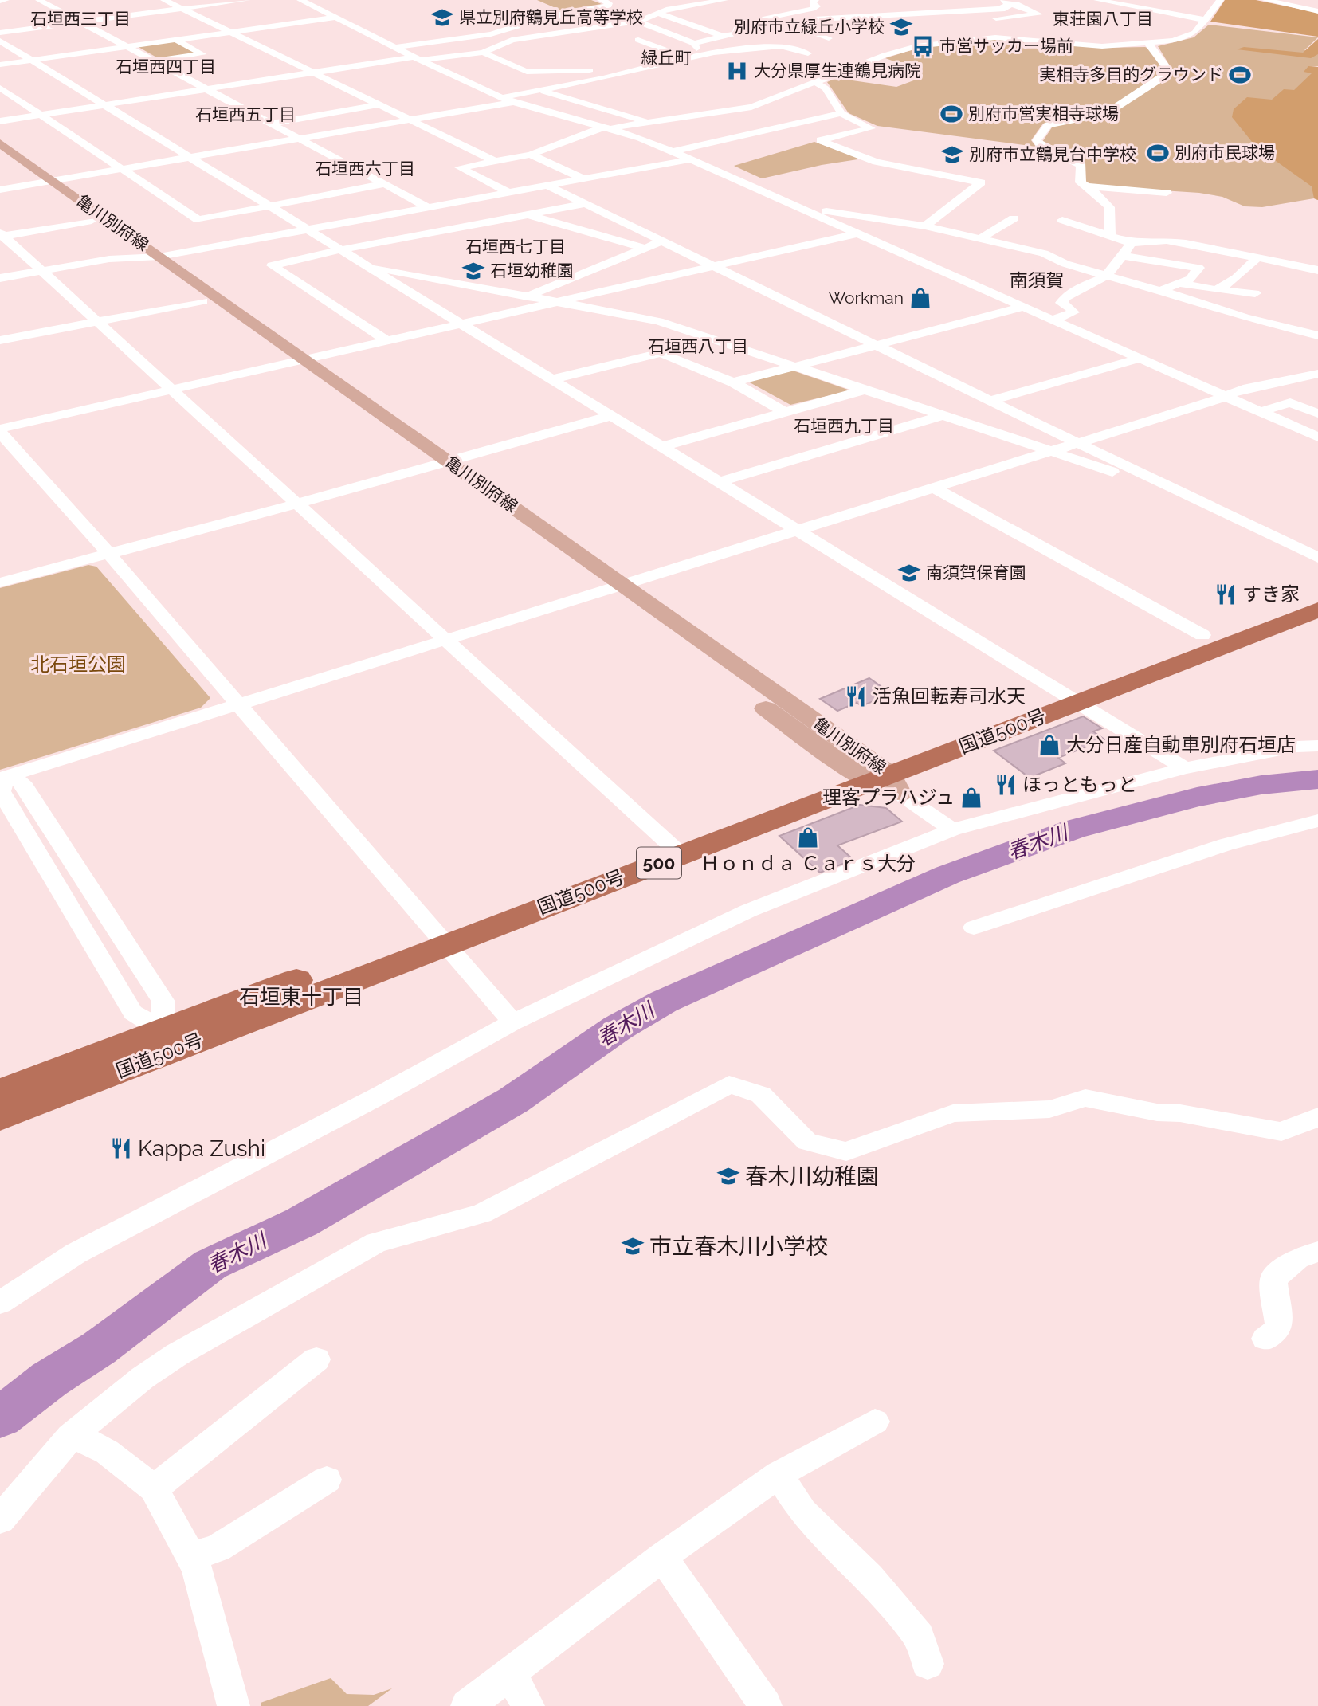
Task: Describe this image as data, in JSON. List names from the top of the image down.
{
  "streets": {
    "highway": ["国道500号", "500"],
    "main road": ["亀川別府線"]
  },
  "crossings": [
    ["亀川別府線", "国道500号"]
  ],
  "districts": [
    "石垣西三丁目",
    "東荘園八丁目",
    "緑丘町",
    "石垣西四丁目",
    "石垣西五丁目",
    "石垣西六丁目",
    "石垣西七丁目",
    "南須賀",
    "石垣西八丁目",
    "石垣西九丁目",
    "石垣東十丁目"
  ],
  "water": ["春木川"],
  "parks": ["北石垣公園"],
  "places": {
    "school or university": [
      "県立別府鶴見丘高等学校",
      "別府市立緑丘小学校",
      "別府市立鶴見台中学校",
      "石垣幼稚園",
      "南須賀保育園",
      "春木川幼稚園",
      "市立春木川小学校"
    ],
    "bus stop": ["市営サッカー場前"],
    "hospital": ["大分県厚生連鶴見病院"],
    "sports": ["実相寺多目的グラウンド", "別府市営実相寺球場", "別府市民球場"],
    "shop": [
      "Workman",
      "大分日産自動車別府石垣店",
      "理客プラハジュ",
      "Ｈｏｎｄａ Ｃａｒｓ大分"
    ],
    "restaurant": [
      "すき家",
      "活魚回転寿司水天",
      "ほっともっと",
      "Kappa Zushi"
    ]
  }
}
